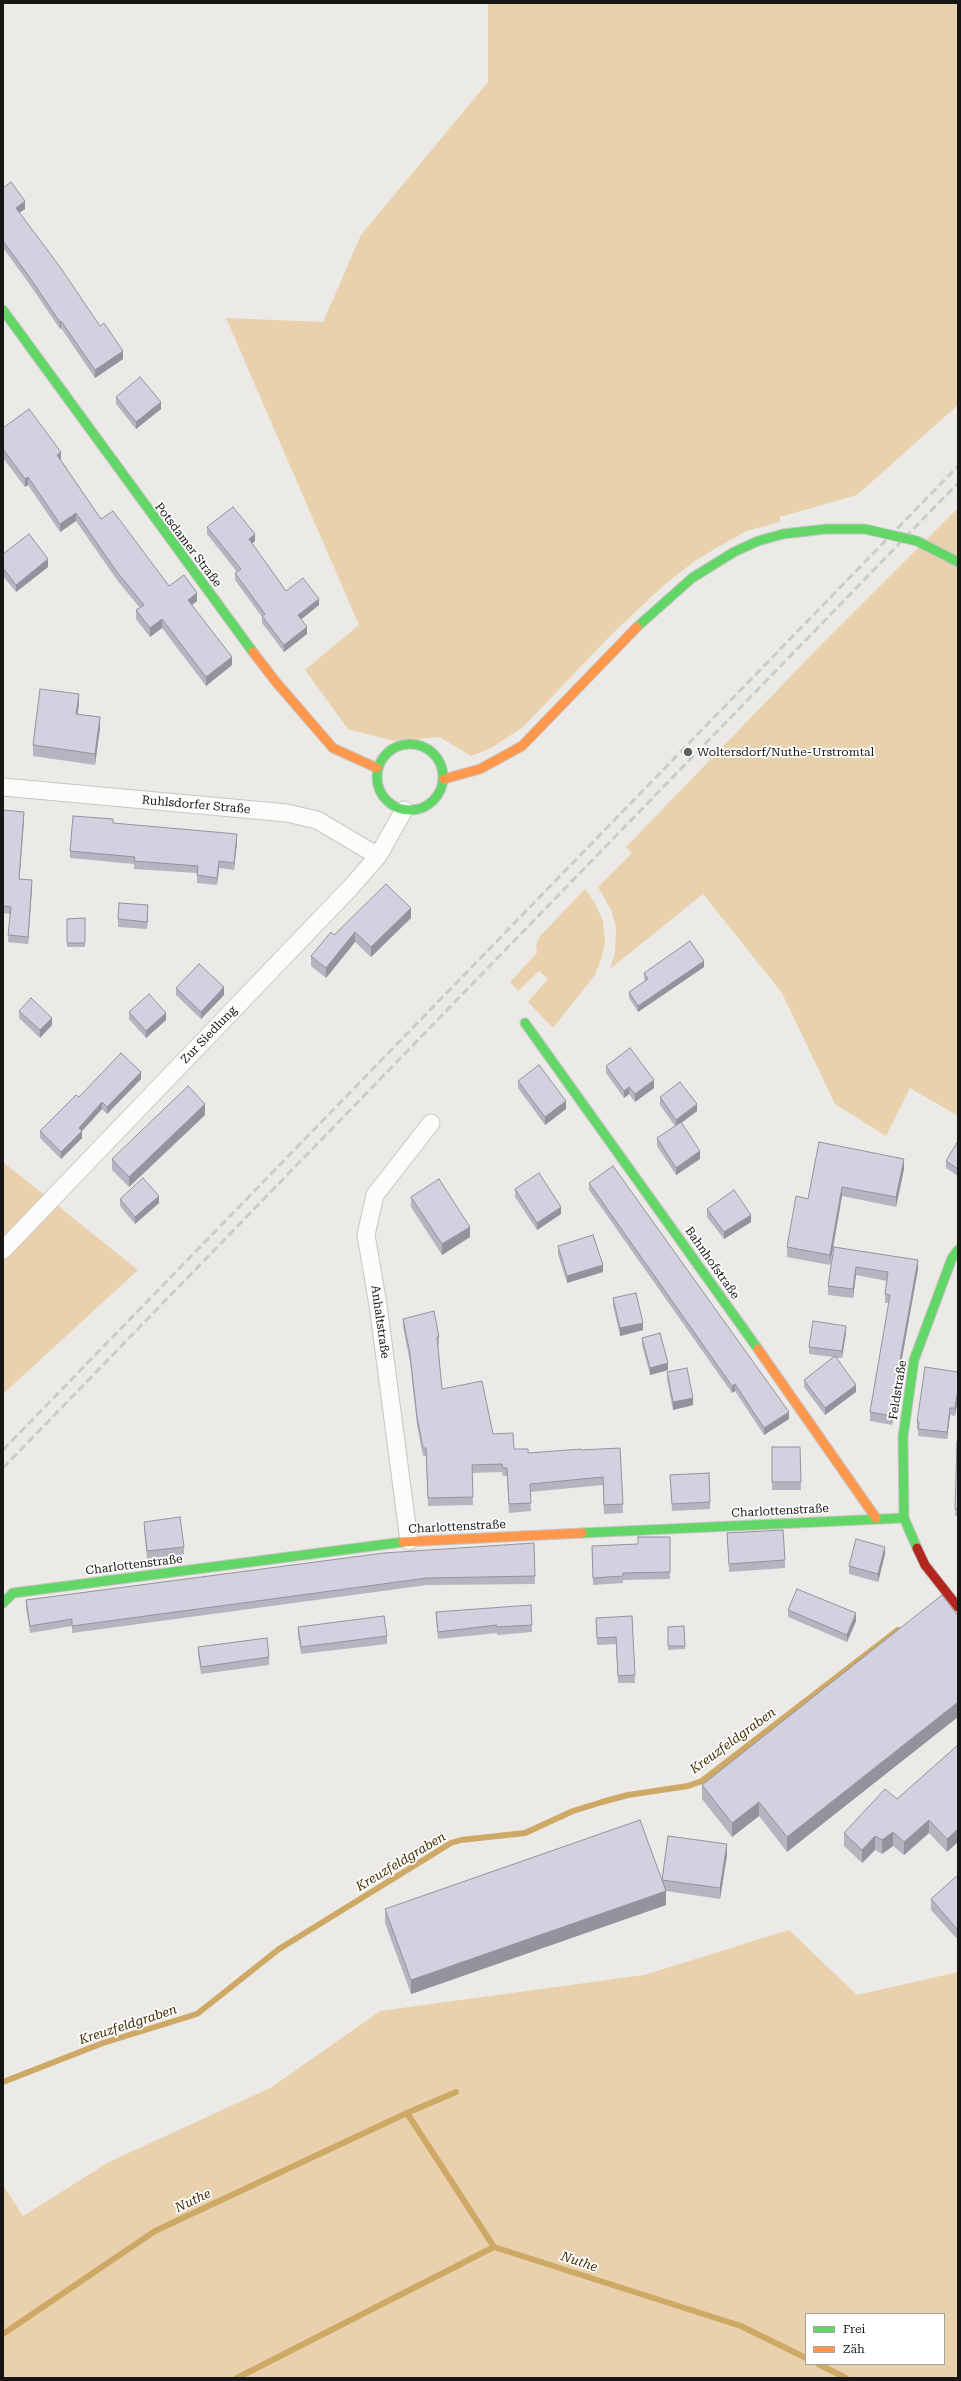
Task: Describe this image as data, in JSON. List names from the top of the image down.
{
  "streets": {
    "street": [
      "Potsdamer Straße",
      "Ruhlsdorfer Straße",
      "Zur Siedlung",
      "Bahnhofstraße",
      "Anhaltstraße",
      "Feldstraße",
      "Charlottenstraße"
    ]
  },
  "crossings": [
    ["Potsdamer Straße", "Zur Siedlung"],
    ["Ruhlsdorfer Straße", "Zur Siedlung"],
    ["Bahnhofstraße", "Charlottenstraße"],
    ["Anhaltstraße", "Charlottenstraße"],
    ["Feldstraße", "Charlottenstraße"]
  ],
  "water": ["Kreuzfeldgraben", "Nuthe"],
  "places": ["Woltersdorf/Nuthe-Urstromtal"],
  "legend": ["Frei", "Zäh"]
}
